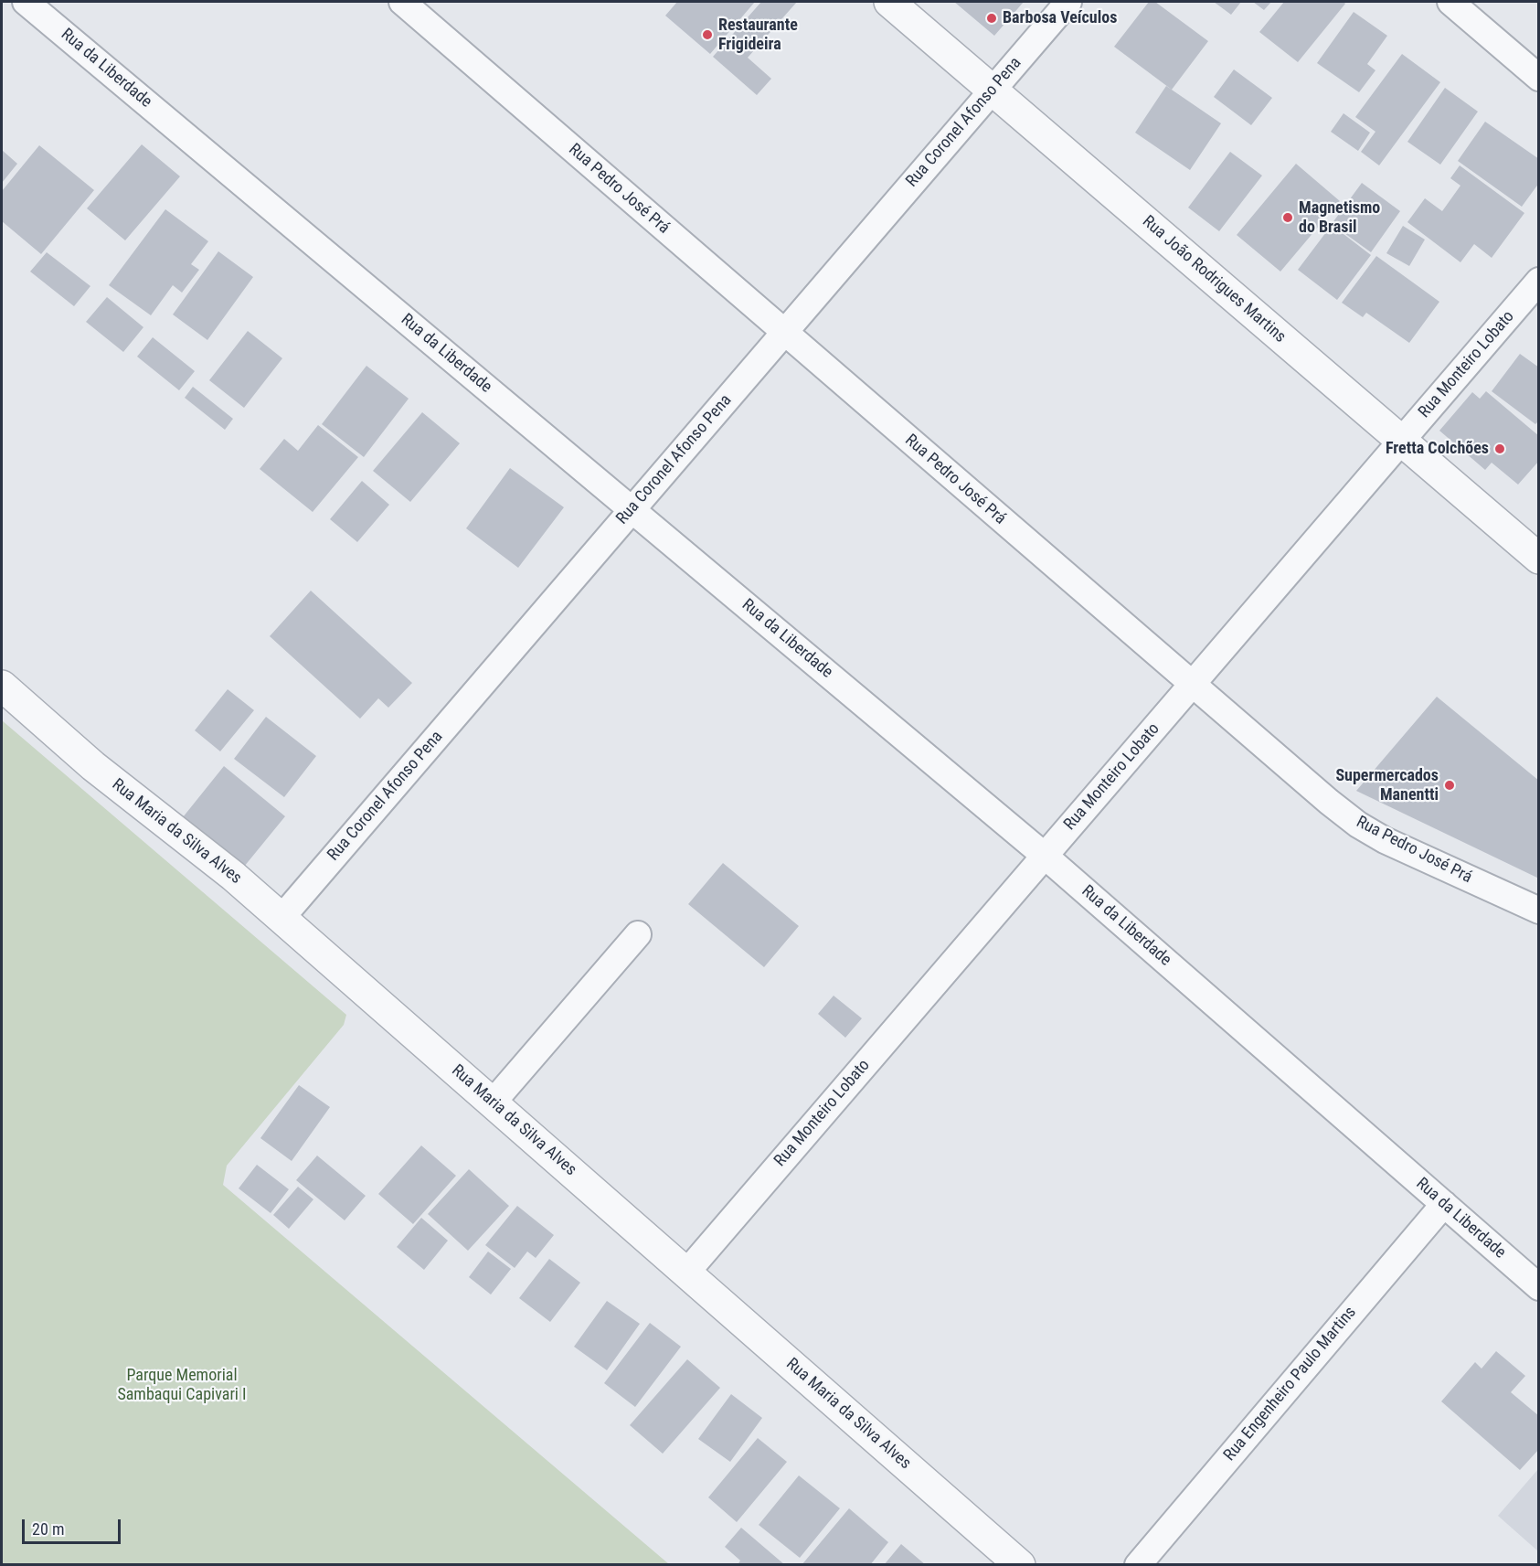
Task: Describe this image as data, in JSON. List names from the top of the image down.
{
  "streets": {
    "street": [
      "Rua da Liberdade",
      "Rua Coronel Afonso Pena",
      "Rua Pedro José Prá",
      "Rua João Rodrigues Martins",
      "Rua Monteiro Lobato",
      "Rua Maria da Silva Alves",
      "Rua Engenheiro Paulo Martins"
    ]
  },
  "crossings": [
    ["Rua da Liberdade", "Rua Coronel Afonso Pena"],
    ["Rua da Liberdade", "Rua Monteiro Lobato"],
    ["Rua da Liberdade", "Rua Engenheiro Paulo Martins"],
    ["Rua Coronel Afonso Pena", "Rua Pedro José Prá"],
    ["Rua Coronel Afonso Pena", "Rua João Rodrigues Martins"],
    ["Rua Coronel Afonso Pena", "Rua Maria da Silva Alves"],
    ["Rua Pedro José Prá", "Rua Monteiro Lobato"],
    ["Rua João Rodrigues Martins", "Rua Monteiro Lobato"],
    ["Rua Monteiro Lobato", "Rua Maria da Silva Alves"]
  ],
  "parks": ["Parque Memorial Sambaqui Capivari I"],
  "places": [
    "Barbosa Veículos",
    "Restaurante Frigideira",
    "Magnetismo do Brasil",
    "Fretta Colchões",
    "Supermercados Manentti"
  ],
  "scale_bar": "20 m"
}
